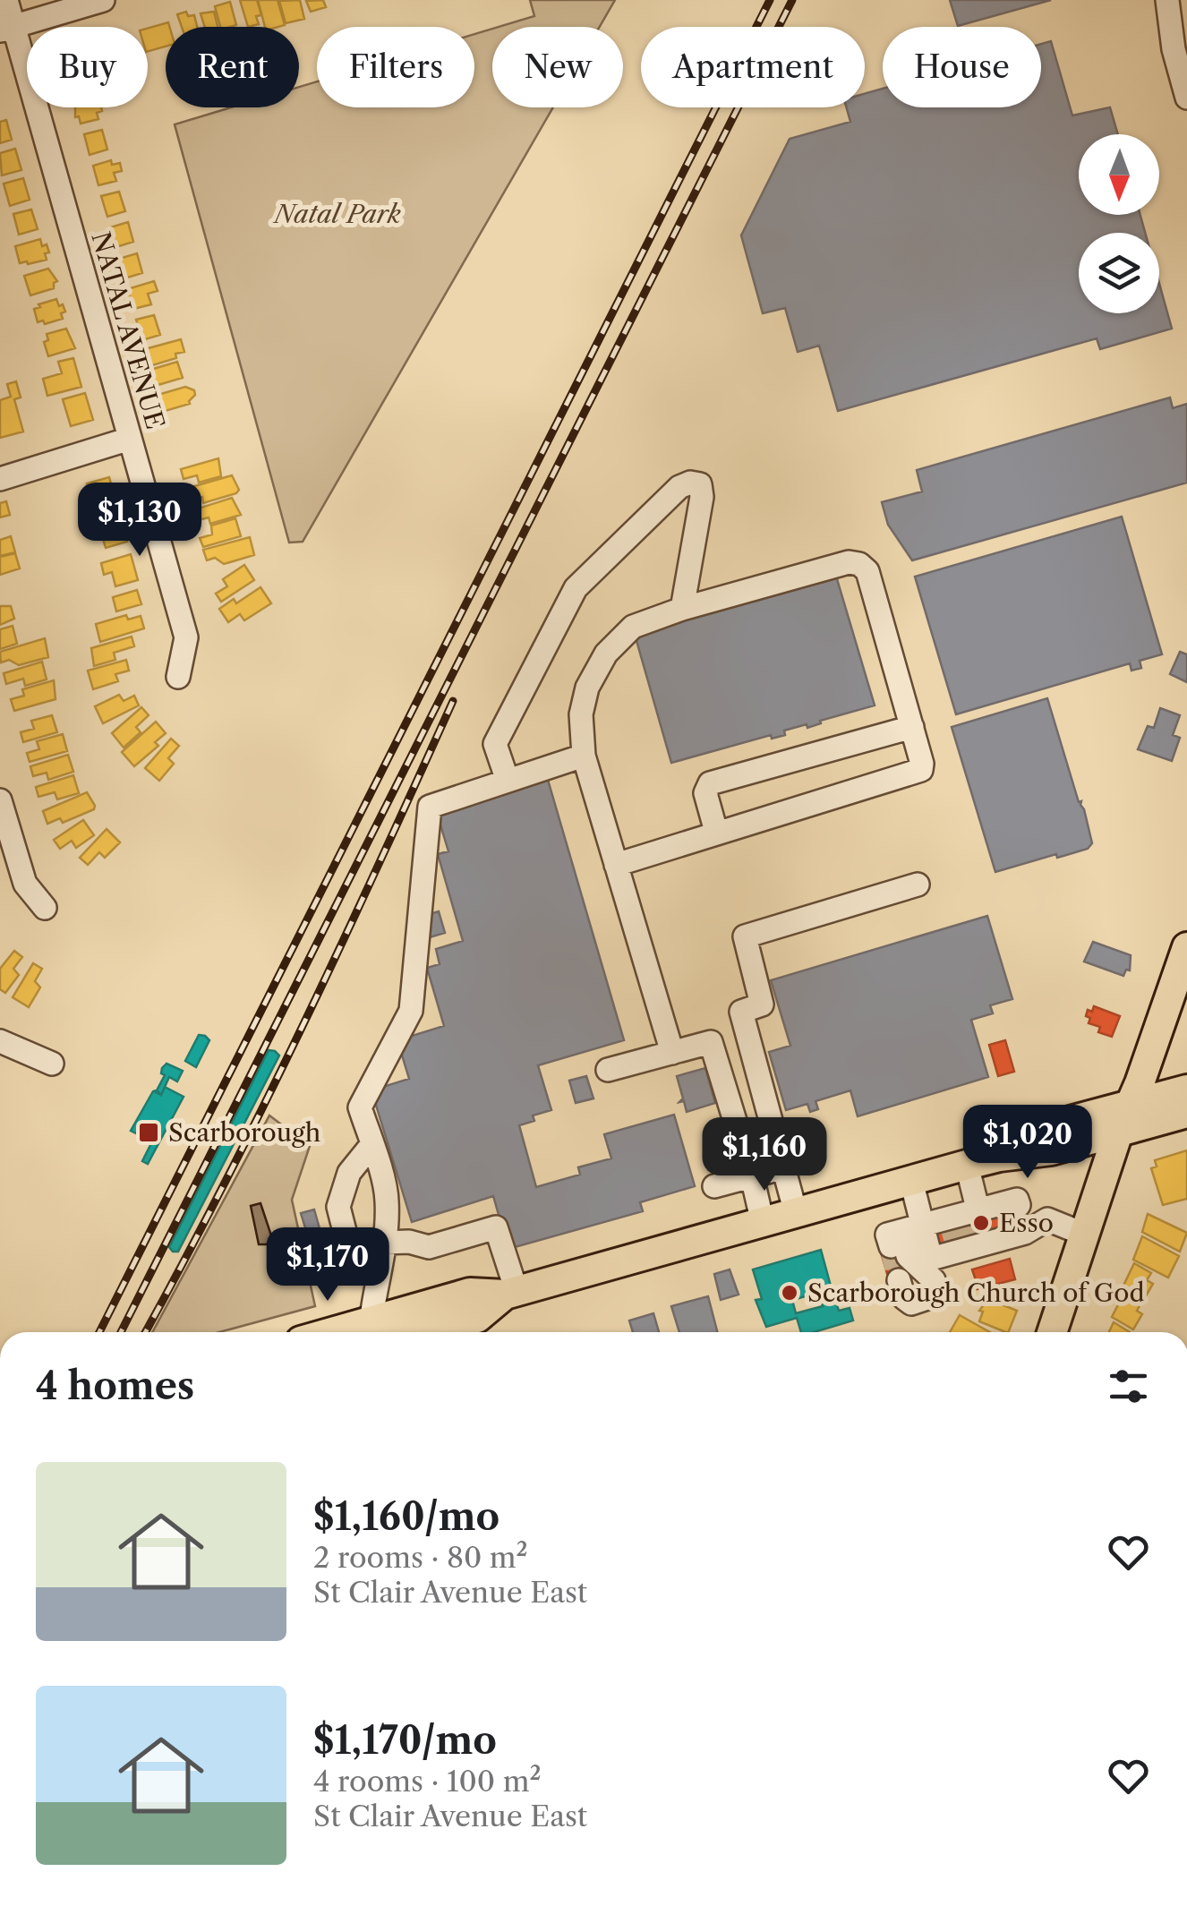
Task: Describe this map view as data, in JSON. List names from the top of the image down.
{
  "streets": {
    "street": ["NATAL AVENUE"]
  },
  "parks": ["Natal Park"],
  "places": {
    "transit": ["Scarborough"],
    "other": ["Esso", "Scarborough Church of God"]
  },
  "north": "bottom",
  "page": {
    "chip": [
      "Buy",
      "Rent",
      "Filters",
      "New",
      "Apartment",
      "House"
    ],
    "price": [
      "$1,130",
      "$1,020",
      "$1,160",
      "$1,170"
    ],
    "heading": "4 homes",
    "list": [
      {
        "name": "$1,160/mo",
        "note": "2 rooms · 80 m² · St Clair Avenue East"
      },
      {
        "name": "$1,170/mo",
        "note": "4 rooms · 100 m² · St Clair Avenue East"
      }
    ]
  }
}
